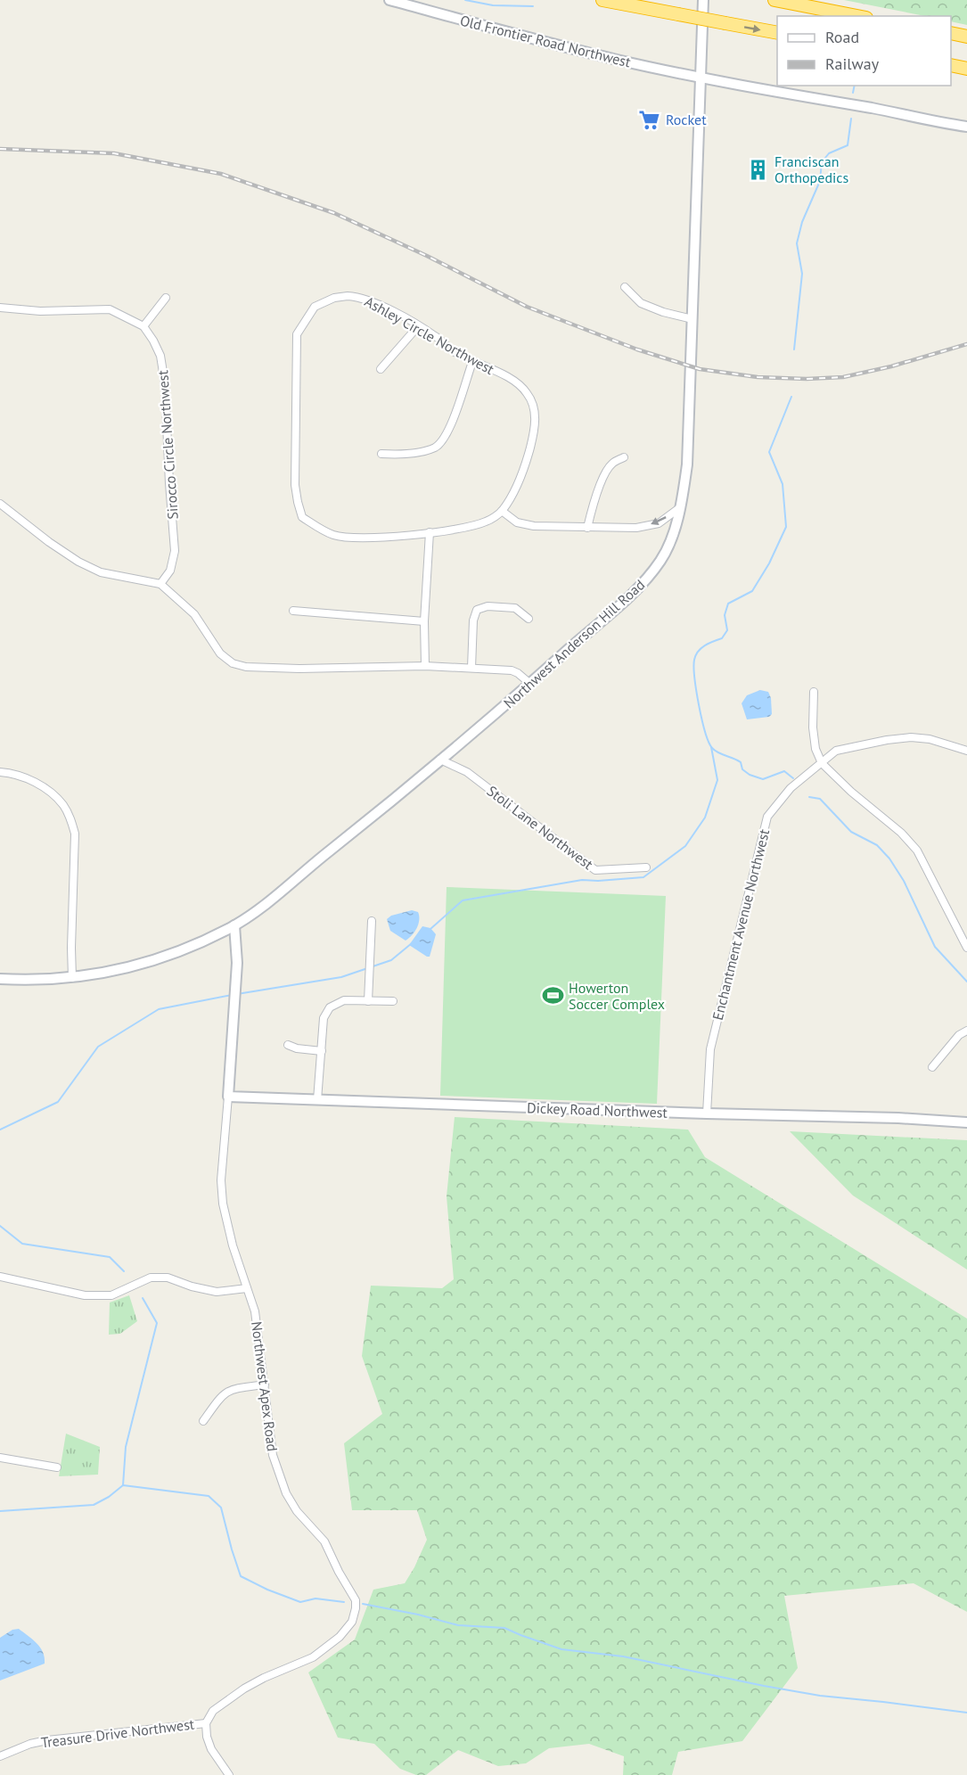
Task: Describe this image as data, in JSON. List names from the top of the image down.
{
  "streets": {
    "street": [
      "Old Frontier Road Northwest",
      "Ashley Circle Northwest",
      "Sirocco Circle Northwest",
      "Northwest Anderson Hill Road",
      "Stoli Lane Northwest",
      "Enchantment Avenue Northwest",
      "Dickey Road Northwest",
      "Northwest Apex Road",
      "Treasure Drive Northwest"
    ]
  },
  "crossings": [
    ["Old Frontier Road Northwest", "Northwest Anderson Hill Road"],
    ["Northwest Anderson Hill Road", "Stoli Lane Northwest"],
    ["Northwest Anderson Hill Road", "Northwest Apex Road"],
    ["Enchantment Avenue Northwest", "Dickey Road Northwest"],
    ["Dickey Road Northwest", "Northwest Apex Road"],
    ["Northwest Apex Road", "Treasure Drive Northwest"]
  ],
  "places": {
    "supermarket": ["Rocket"],
    "building": ["Franciscan Orthopedics"],
    "sports": ["Howerton Soccer Complex"]
  },
  "legend": ["Road", "Railway"]
}
